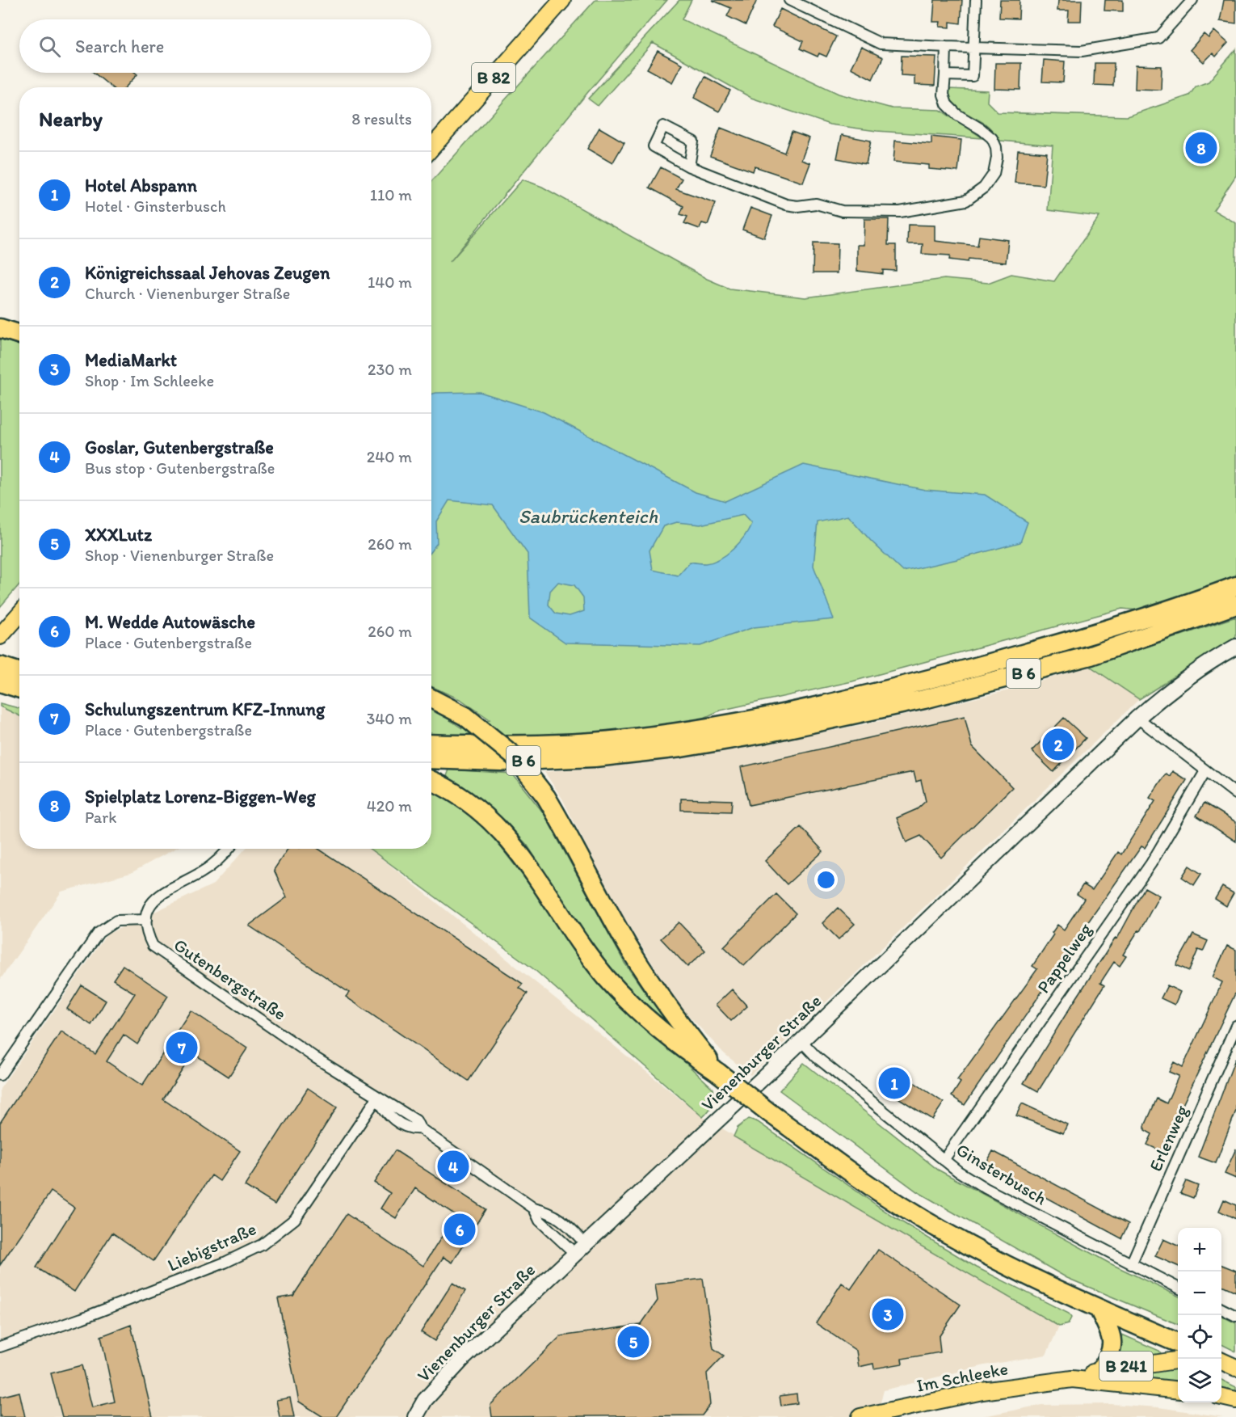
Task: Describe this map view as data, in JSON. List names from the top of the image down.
{
  "streets": {
    "highway": ["B 6"],
    "main road": ["B 82", "B 241", "Im Schleeke"],
    "street": [
      "Pappelweg",
      "Gutenbergstraße",
      "Vienenburger Straße",
      "Erlenweg",
      "Ginsterbusch",
      "Liebigstraße"
    ]
  },
  "crossings": [
    ["Pappelweg", "Ginsterbusch"],
    ["Gutenbergstraße", "Vienenburger Straße"],
    ["Gutenbergstraße", "Liebigstraße"],
    ["Vienenburger Straße", "Ginsterbusch"],
    ["Erlenweg", "Ginsterbusch"]
  ],
  "water": ["Saubrückenteich"],
  "page": {
    "search": "Search here",
    "heading": ["Nearby", "8 results"],
    "pins": [
      "8",
      "2",
      "7",
      "1",
      "4",
      "6",
      "3",
      "5"
    ],
    "list": [
      {
        "mark": "1",
        "name": "Hotel Abspann",
        "note": "Hotel · Ginsterbusch",
        "value": "110 m"
      },
      {
        "mark": "2",
        "name": "Königreichssaal Jehovas Zeugen",
        "note": "Church · Vienenburger Straße",
        "value": "140 m"
      },
      {
        "mark": "3",
        "name": "MediaMarkt",
        "note": "Shop · Im Schleeke",
        "value": "230 m"
      },
      {
        "mark": "4",
        "name": "Goslar, Gutenbergstraße",
        "note": "Bus stop · Gutenbergstraße",
        "value": "240 m"
      },
      {
        "mark": "5",
        "name": "XXXLutz",
        "note": "Shop · Vienenburger Straße",
        "value": "260 m"
      },
      {
        "mark": "6",
        "name": "M. Wedde Autowäsche",
        "note": "Place · Gutenbergstraße",
        "value": "260 m"
      },
      {
        "mark": "7",
        "name": "Schulungszentrum KFZ-Innung",
        "note": "Place · Gutenbergstraße",
        "value": "340 m"
      },
      {
        "mark": "8",
        "name": "Spielplatz Lorenz-Biggen-Weg",
        "note": "Park",
        "value": "420 m"
      }
    ],
    "map_buttons": ["+", "−"]
  }
}
